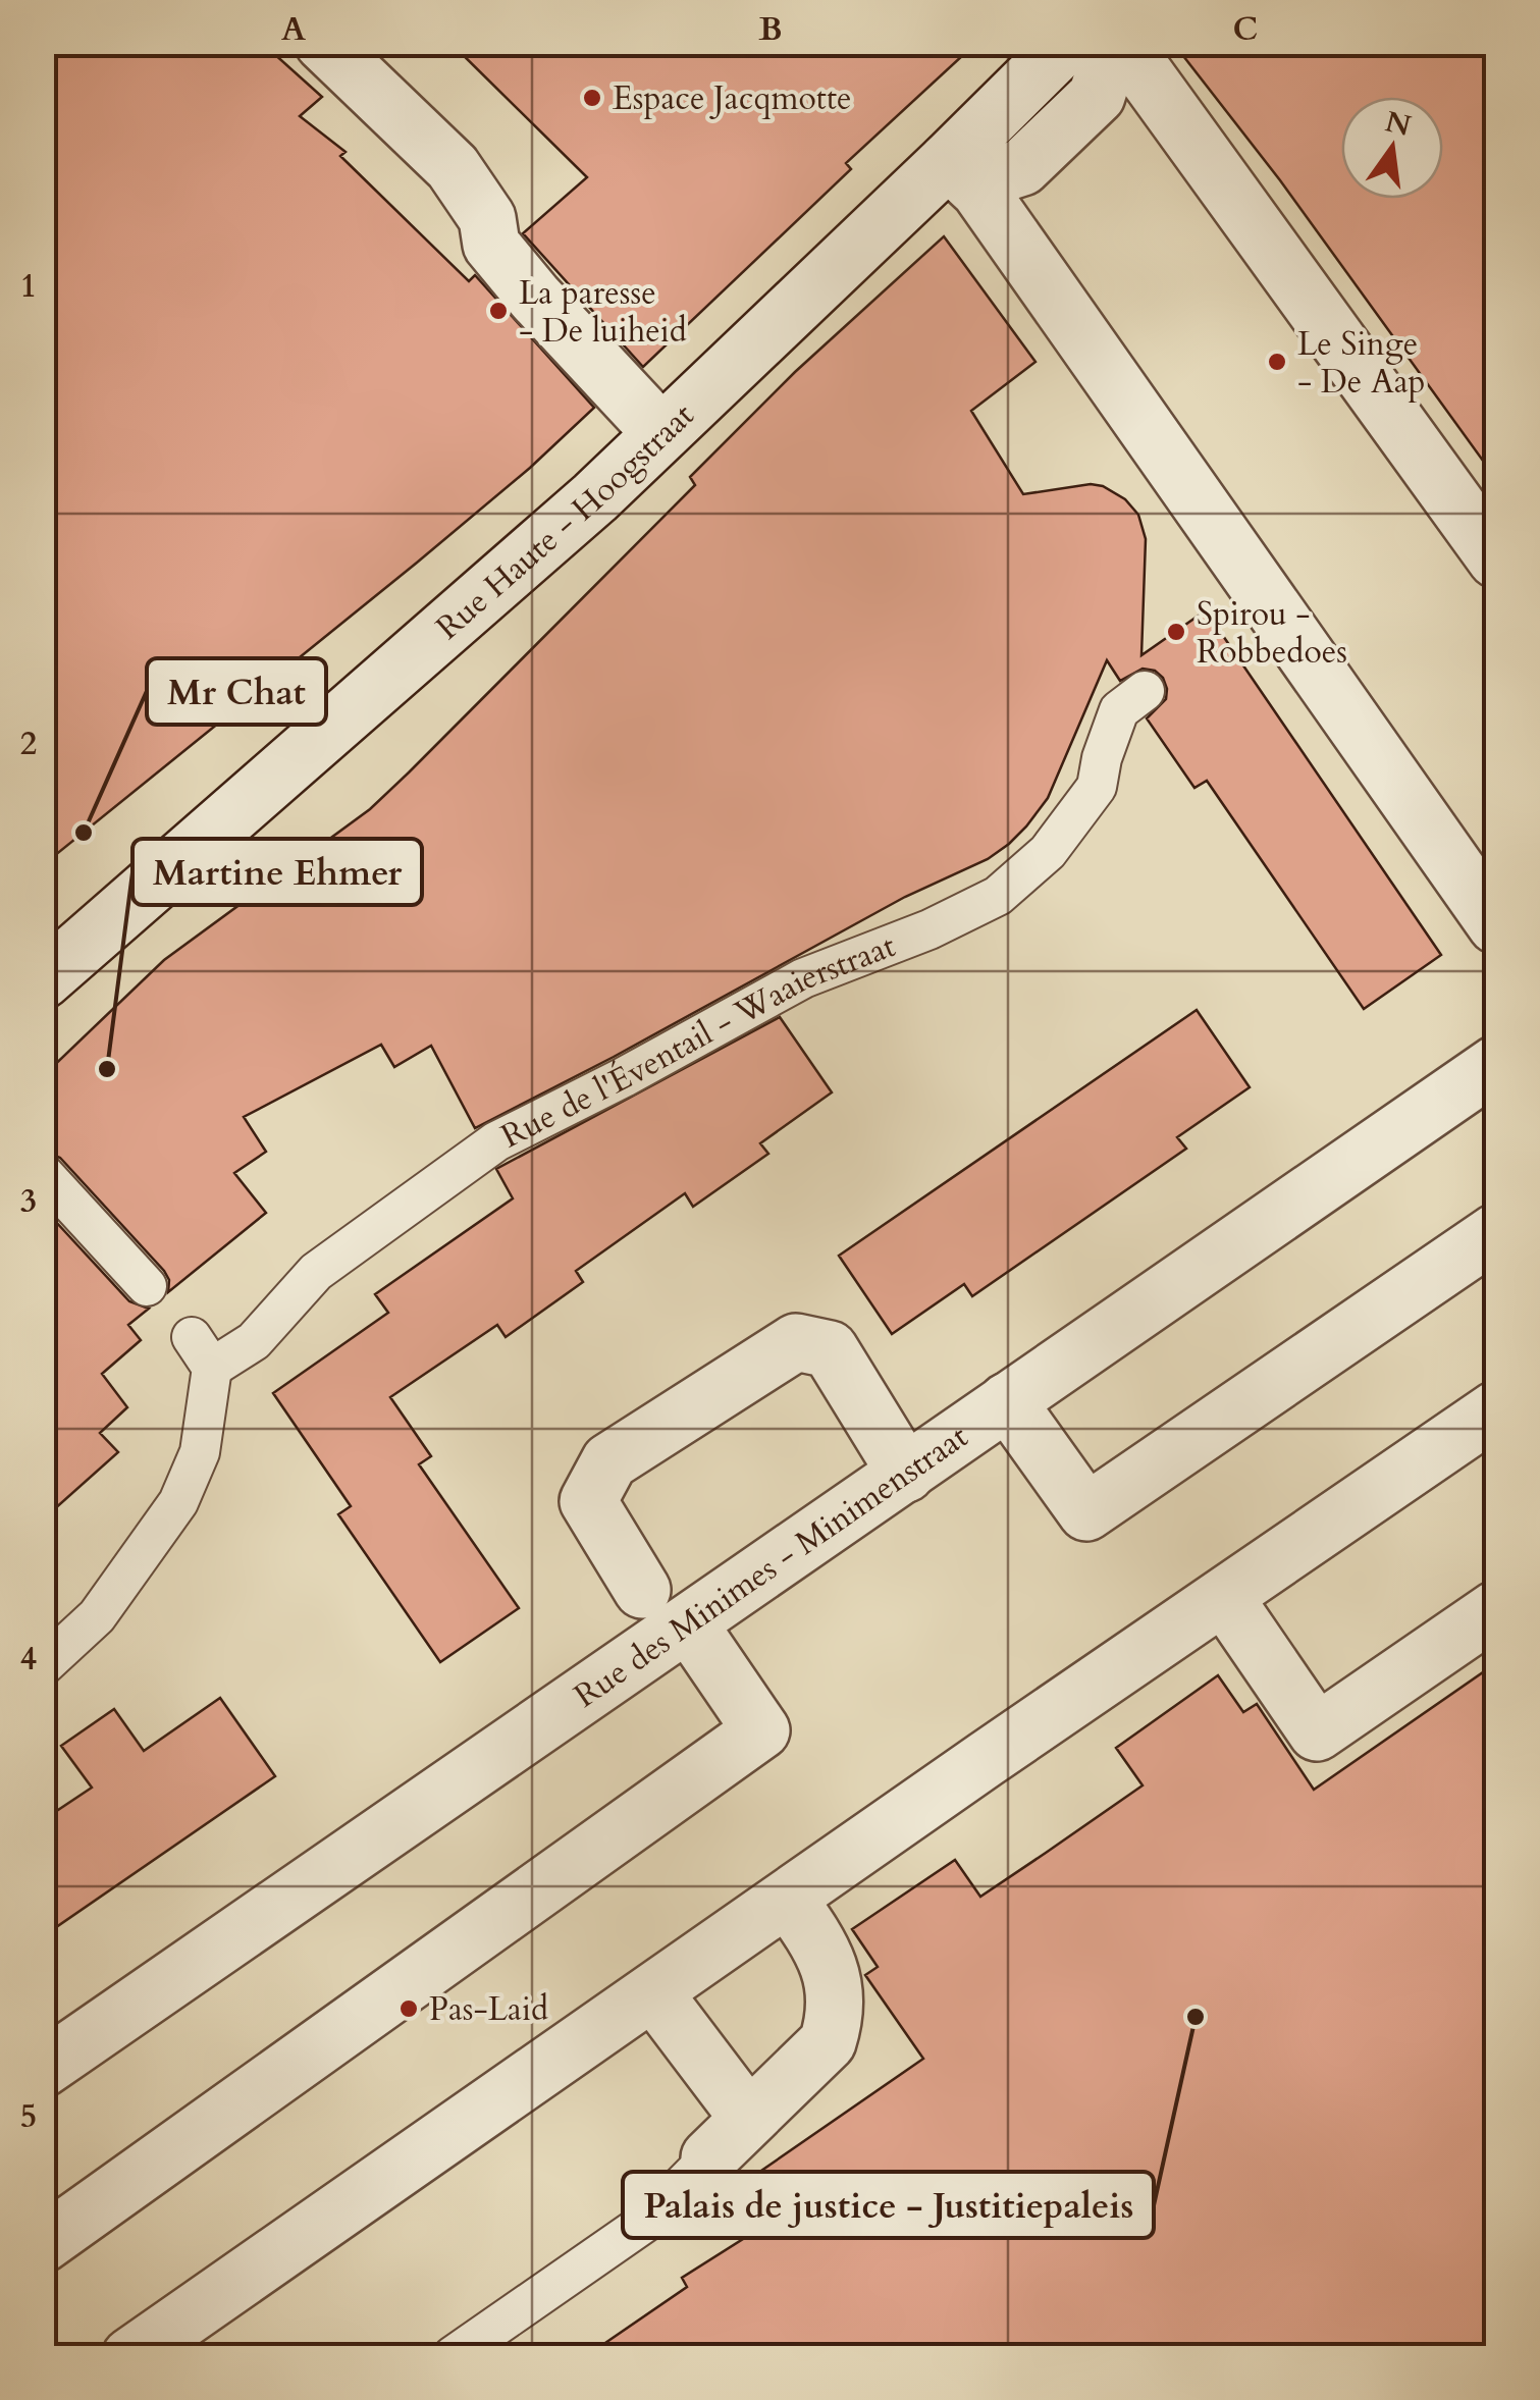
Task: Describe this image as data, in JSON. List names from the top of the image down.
{
  "streets": {
    "street": ["Rue Haute - Hoogstraat", "Rue des Minimes - Minimenstraat"],
    "lane": ["Rue de l'Éventail - Waaierstraat"]
  },
  "places": [
    "Espace Jacqmotte",
    "La paresse - De luiheid",
    "Le Singe - De Aap",
    "Spirou - Robbedoes",
    "Mr Chat",
    "Martine Ehmer",
    "Pas-Laid",
    "Palais de justice - Justitiepaleis"
  ],
  "north": "top",
  "grid": {
    "columns": ["A", "B", "C"],
    "rows": [
      "1",
      "2",
      "3",
      "4",
      "5"
    ]
  }
}
